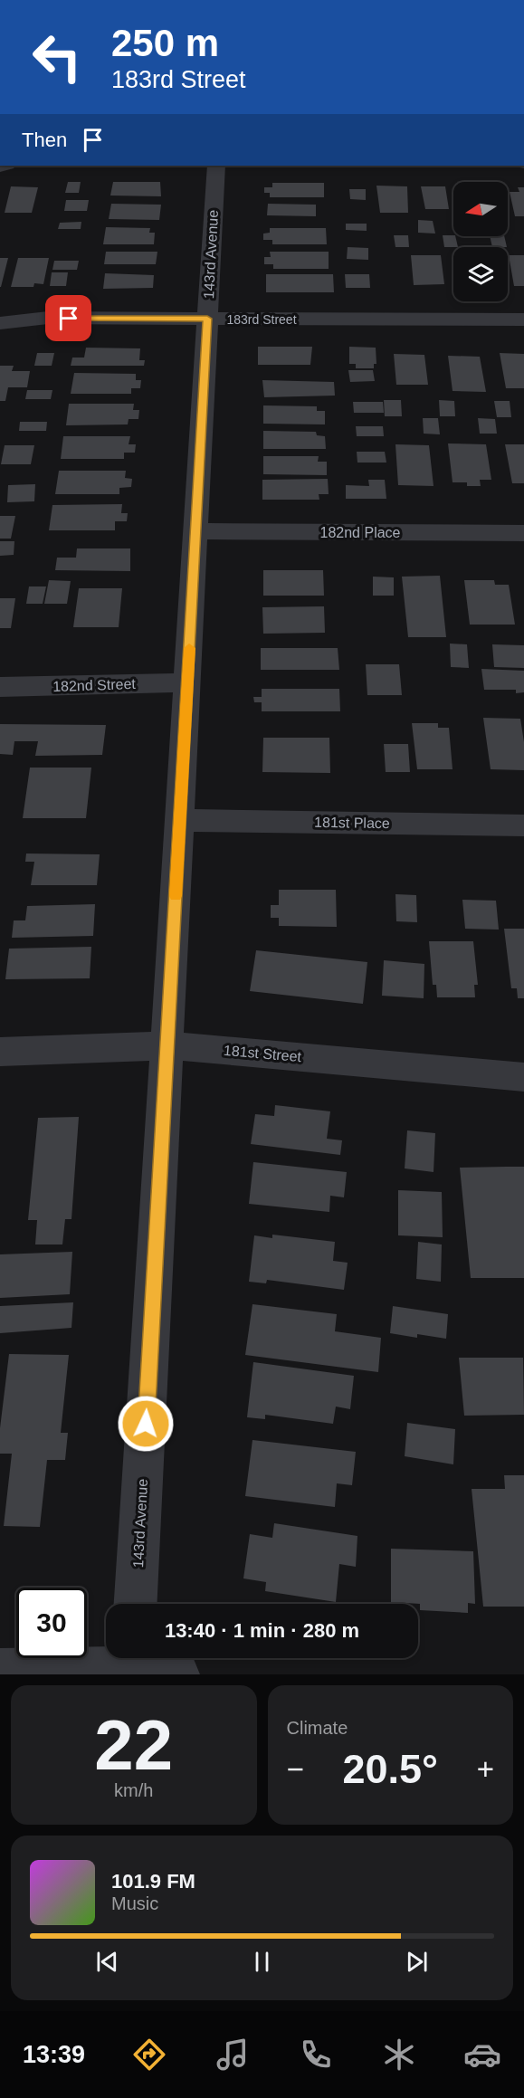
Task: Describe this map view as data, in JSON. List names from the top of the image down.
{
  "streets": {
    "street": [
      "143rd Avenue",
      "183rd Street",
      "182nd Place",
      "182nd Street",
      "181st Place",
      "181st Street"
    ]
  },
  "crossings": [
    ["143rd Avenue", "183rd Street"],
    ["143rd Avenue", "182nd Place"],
    ["143rd Avenue", "182nd Street"],
    ["143rd Avenue", "181st Place"],
    ["143rd Avenue", "181st Street"]
  ],
  "north": "left",
  "page": {
    "turn": ["250 m", "183rd Street"],
    "then": "Then",
    "limit": "30",
    "trip": "13:40 · 1 min · 280 m",
    "tile": [
      ["22", "km/h"],
      "Climate"
    ],
    "heat": ["−", "20.5°", "+"],
    "song": ["101.9 FM", "Music"],
    "tabs": "13:39"
  }
}
